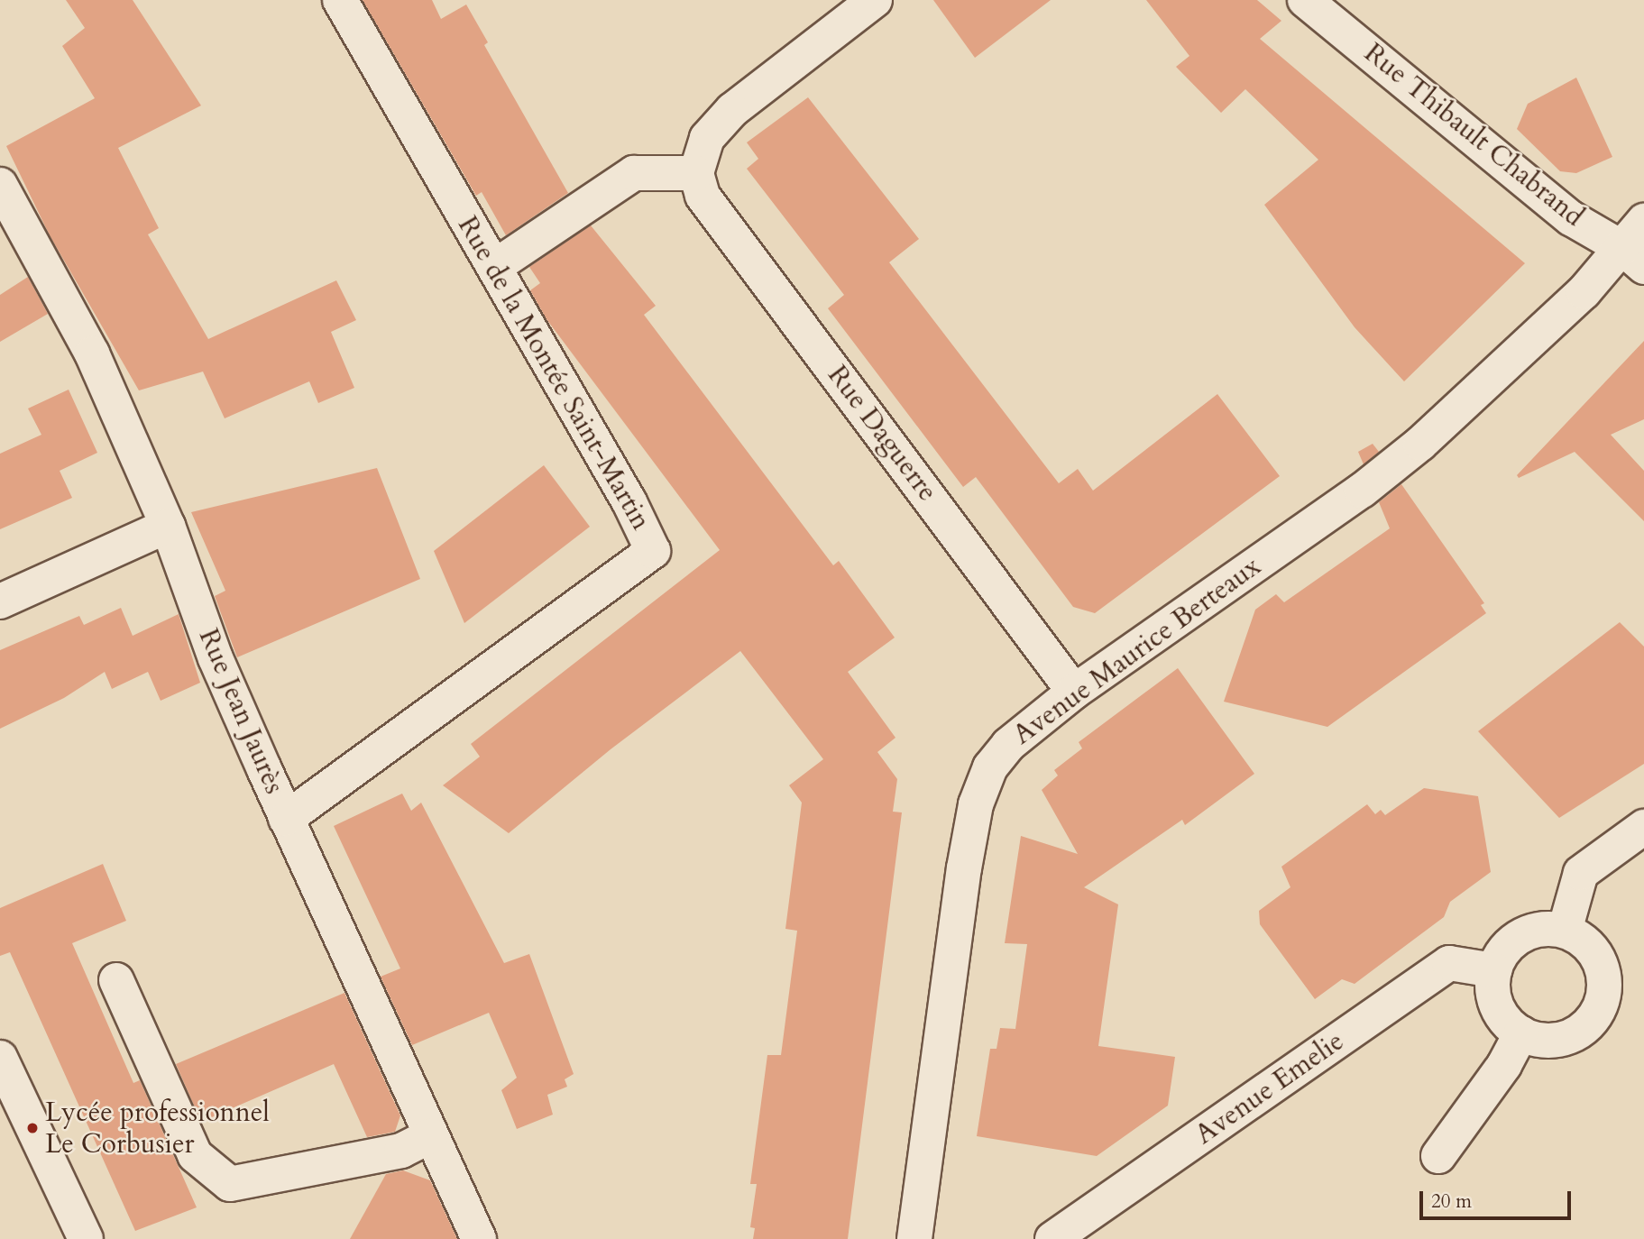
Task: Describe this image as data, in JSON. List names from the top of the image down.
{
  "streets": {
    "street": [
      "Rue Thibault Chabrand",
      "Rue de la Montée Saint-Martin",
      "Rue Daguerre",
      "Avenue Maurice Berteaux",
      "Rue Jean Jaurès",
      "Avenue Emelie"
    ]
  },
  "crossings": [
    ["Rue Thibault Chabrand", "Avenue Maurice Berteaux"],
    ["Rue de la Montée Saint-Martin", "Rue Jean Jaurès"],
    ["Rue Daguerre", "Avenue Maurice Berteaux"]
  ],
  "places": ["Lycée professionnel Le Corbusier"],
  "scale_bar": "20 m"
}
